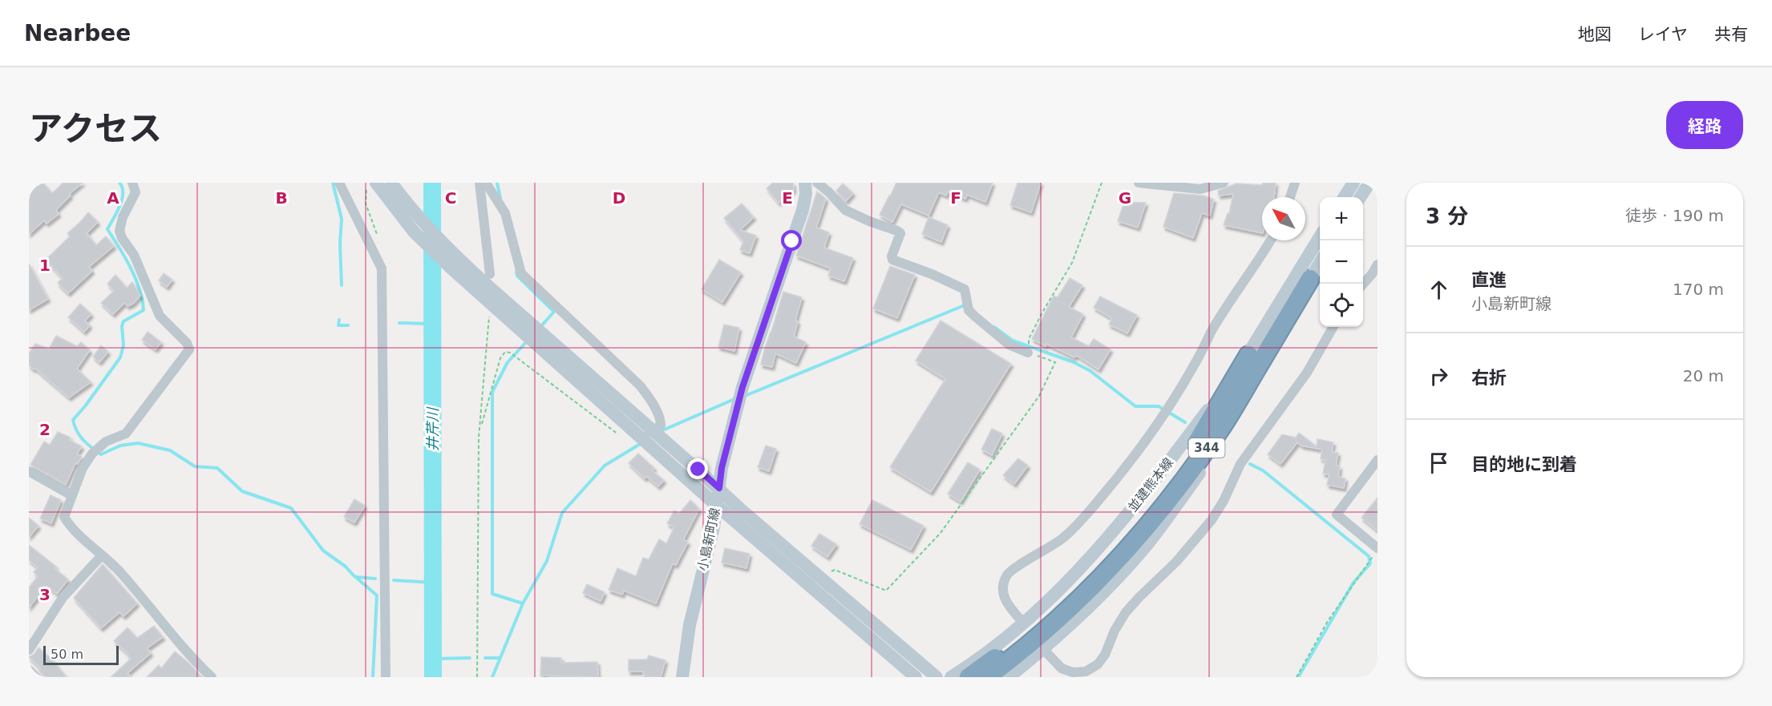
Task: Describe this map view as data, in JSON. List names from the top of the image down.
{
  "streets": {
    "highway": ["344"],
    "main road": ["並建熊本線", "小島新町線"]
  },
  "crossings": [
    ["344", "並建熊本線"]
  ],
  "water": ["井芹川"],
  "scale_bar": "50 m",
  "north": "top left",
  "page": {
    "header": "Nearbee",
    "nav": ["地図", "レイヤ", "共有"],
    "title": "アクセス",
    "buttons": "経路",
    "heading": ["3 分", "徒歩 · 190 m"],
    "map_buttons": ["+", "−"],
    "list": [
      ["直進", "小島新町線", "170 m"],
      ["右折", "20 m"],
      "目的地に到着"
    ],
    "scale": "50 m"
  },
  "grid": {
    "columns": [
      "A",
      "B",
      "C",
      "D",
      "E",
      "F",
      "G"
    ],
    "rows": ["1", "2", "3"]
  }
}
